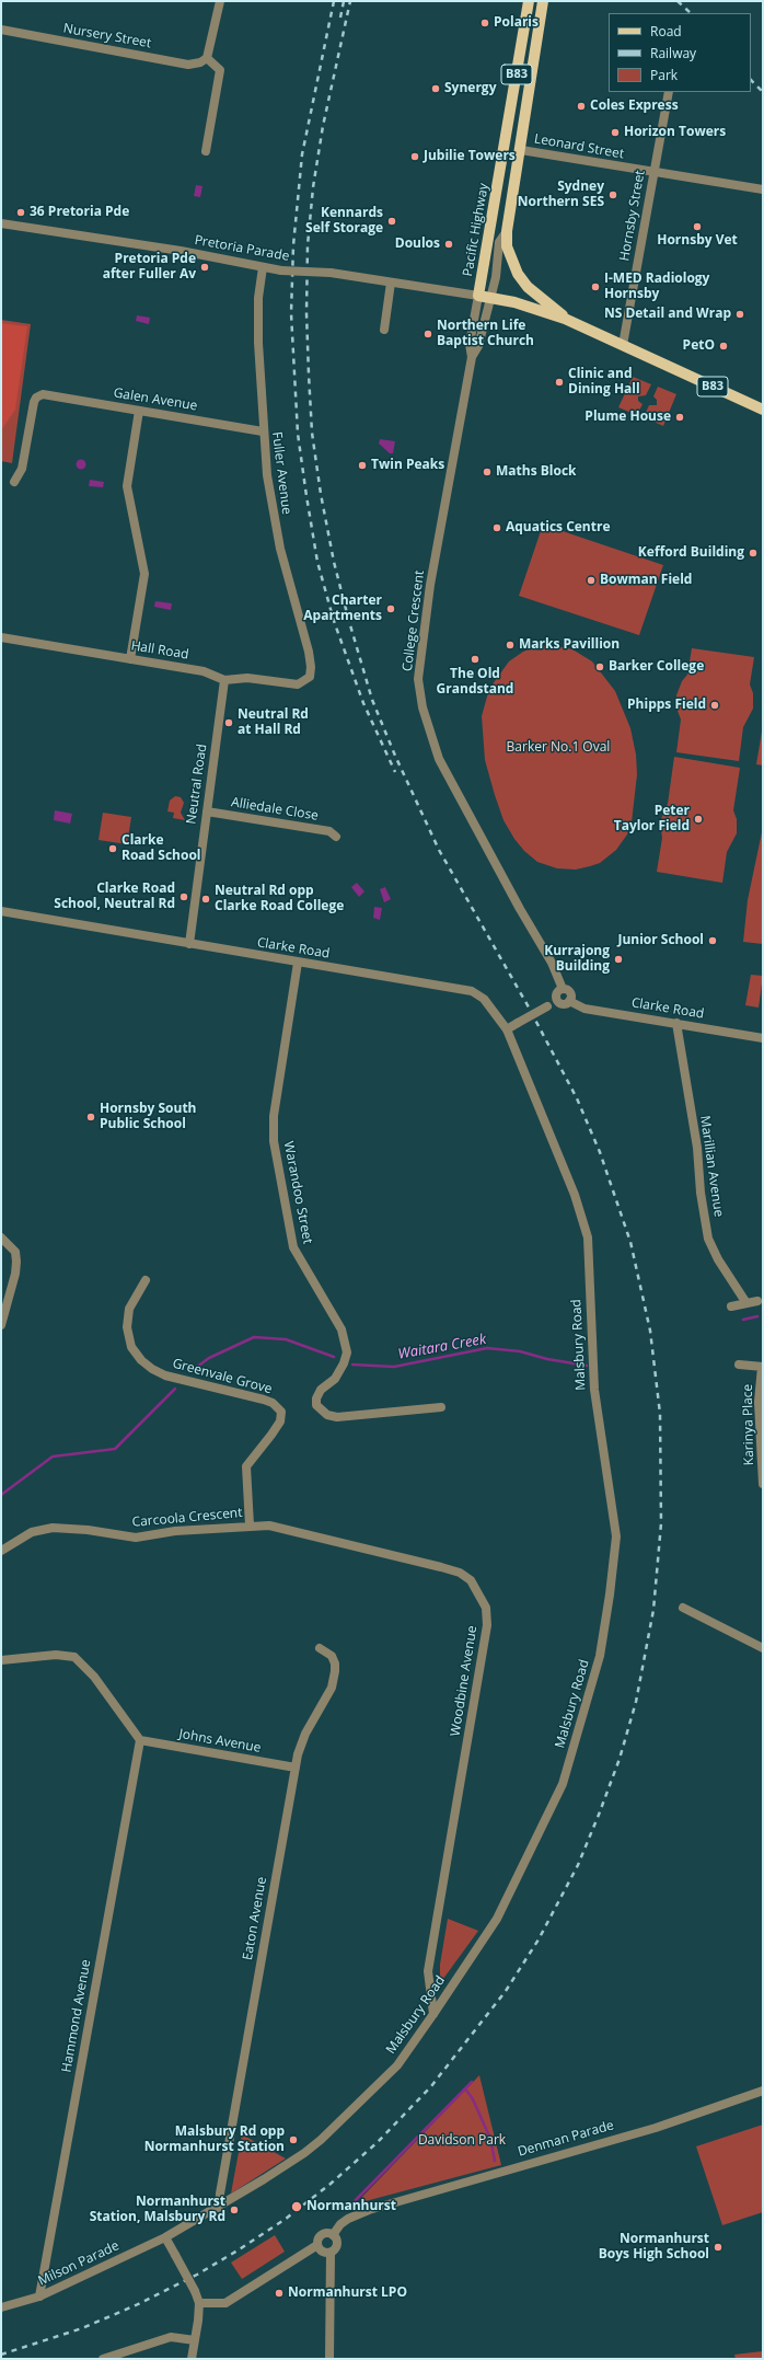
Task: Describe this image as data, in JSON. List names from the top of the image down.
{
  "streets": {
    "main road": ["B83", "Pacific Highway"],
    "street": [
      "Nursery Street",
      "Leonard Street",
      "Hornsby Street",
      "Pretoria Parade",
      "Galen Avenue",
      "Fuller Avenue",
      "College Crescent",
      "Hall Road",
      "Neutral Road",
      "Alliedale Close",
      "Clarke Road",
      "Marillian Avenue",
      "Warandoo Street",
      "Malsbury Road",
      "Greenvale Grove",
      "Karinya Place",
      "Carcoola Crescent",
      "Woodbine Avenue",
      "Johns Avenue",
      "Eaton Avenue",
      "Hammond Avenue",
      "Denman Parade",
      "Milson Parade"
    ]
  },
  "crossings": [
    ["Leonard Street", "Hornsby Street"],
    ["Leonard Street", "Pacific Highway"],
    ["Hornsby Street", "Pacific Highway"],
    ["Pacific Highway", "Pretoria Parade"],
    ["Pacific Highway", "College Crescent"],
    ["Pretoria Parade", "Fuller Avenue"],
    ["Pretoria Parade", "College Crescent"],
    ["Galen Avenue", "Fuller Avenue"],
    ["Fuller Avenue", "Hall Road"],
    ["College Crescent", "Clarke Road"],
    ["Hall Road", "Neutral Road"],
    ["Neutral Road", "Alliedale Close"],
    ["Neutral Road", "Clarke Road"],
    ["Clarke Road", "Marillian Avenue"],
    ["Clarke Road", "Warandoo Street"],
    ["Clarke Road", "Malsbury Road"],
    ["Malsbury Road", "Woodbine Avenue"],
    ["Malsbury Road", "Eaton Avenue"],
    ["Malsbury Road", "Milson Parade"],
    ["Greenvale Grove", "Carcoola Crescent"],
    ["Greenvale Grove", "Woodbine Avenue"],
    ["Carcoola Crescent", "Woodbine Avenue"],
    ["Johns Avenue", "Eaton Avenue"],
    ["Johns Avenue", "Hammond Avenue"],
    ["Hammond Avenue", "Milson Parade"]
  ],
  "water": ["Waitara Creek"],
  "parks": ["Barker No.1 Oval", "Davidson Park"],
  "places": [
    "Polaris",
    "Synergy",
    "Coles Express",
    "Horizon Towers",
    "Jubilie Towers",
    "Sydney Northern SES",
    "36 Pretoria Pde",
    "Kennards Self Storage",
    "Hornsby Vet",
    "Doulos",
    "Pretoria Pde after Fuller Av",
    "I-MED Radiology Hornsby",
    "NS Detail and Wrap",
    "Northern Life Baptist Church",
    "PetO",
    "Clinic and Dining Hall",
    "Plume House",
    "Twin Peaks",
    "Maths Block",
    "Aquatics Centre",
    "Kefford Building",
    "Bowman Field",
    "Charter Apartments",
    "Marks Pavillion",
    "The Old Grandstand",
    "Barker College",
    "Phipps Field",
    "Neutral Rd at Hall Rd",
    "Peter Taylor Field",
    "Clarke Road School",
    "Clarke Road School, Neutral Rd",
    "Neutral Rd opp Clarke Road College",
    "Junior School",
    "Kurrajong Building",
    "Hornsby South Public School",
    "Malsbury Rd opp Normanhurst Station",
    "Normanhurst",
    "Normanhurst Station, Malsbury Rd",
    "Normanhurst Boys High School",
    "Normanhurst LPO"
  ],
  "legend": ["Road", "Railway", "Park"]
}
